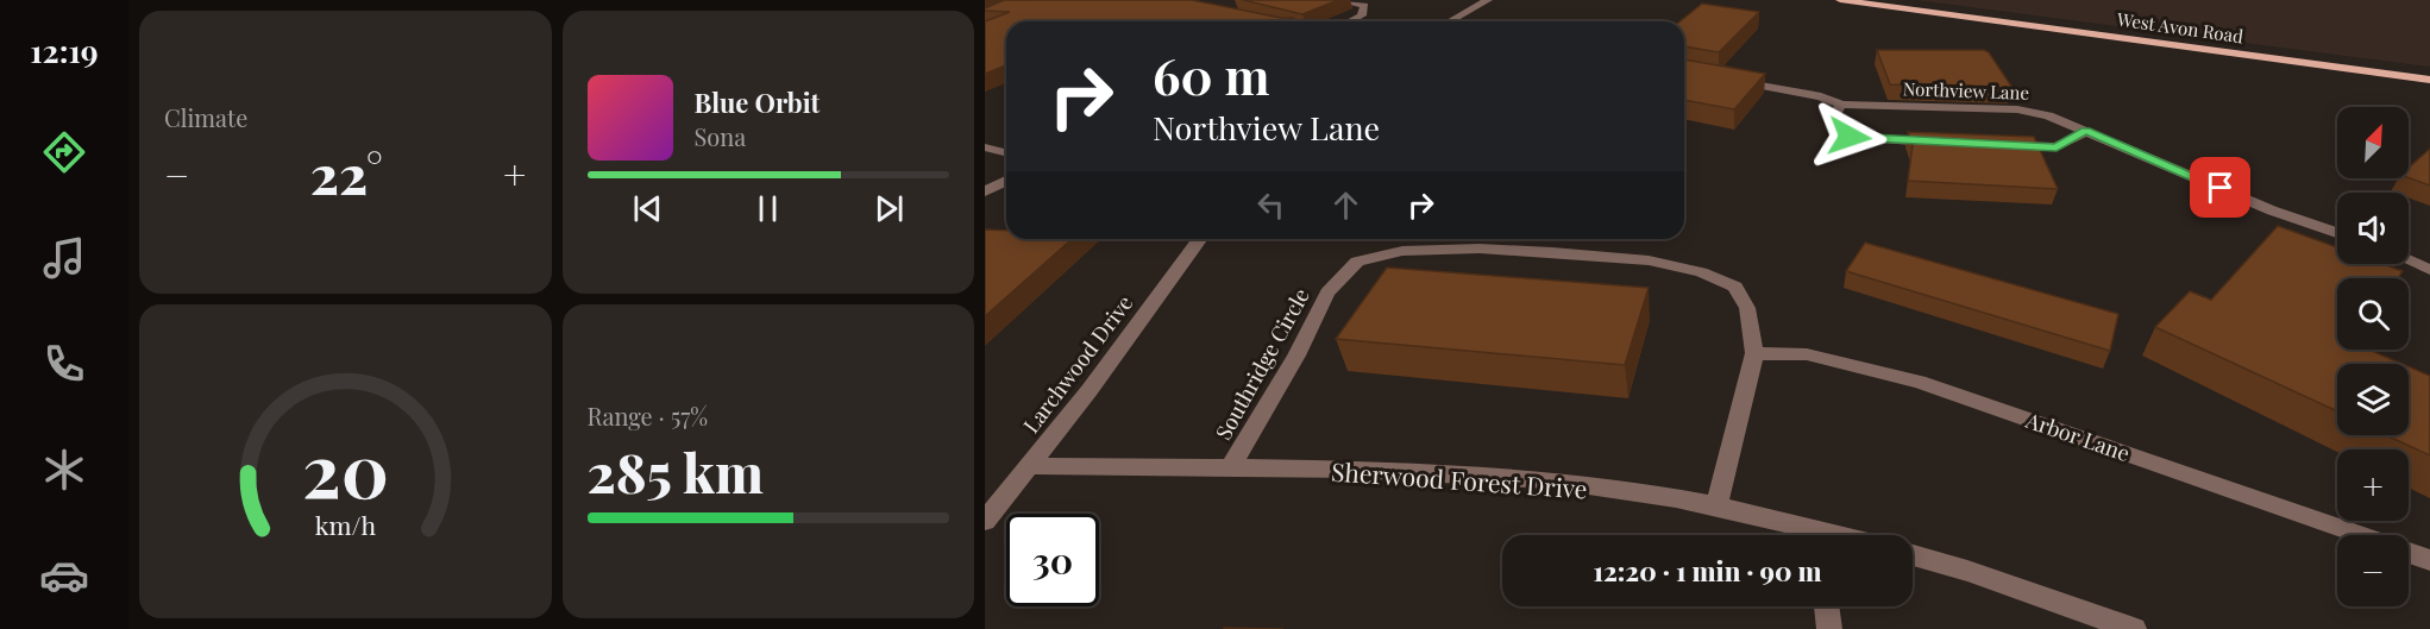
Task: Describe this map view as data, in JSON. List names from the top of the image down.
{
  "streets": {
    "main road": ["West Avon Road"],
    "street": [
      "Northview Lane",
      "Larchwood Drive",
      "Southridge Circle",
      "Arbor Lane",
      "Sherwood Forest Drive"
    ]
  },
  "crossings": [
    ["Larchwood Drive", "Sherwood Forest Drive"],
    ["Southridge Circle", "Arbor Lane"],
    ["Southridge Circle", "Sherwood Forest Drive"]
  ],
  "north": "top right",
  "page": {
    "tabs": "12:19",
    "tile": [
      "Climate",
      ["Range · 57%", "285 km"]
    ],
    "turn": ["60 m", "Northview Lane"],
    "song": ["Blue Orbit", "Sona"],
    "map_buttons": ["+", "−"],
    "heat": ["−", "22°", "+"],
    "limit": "30",
    "trip": "12:20 · 1 min · 90 m",
    "gauge": ["20", "km/h"]
  }
}
